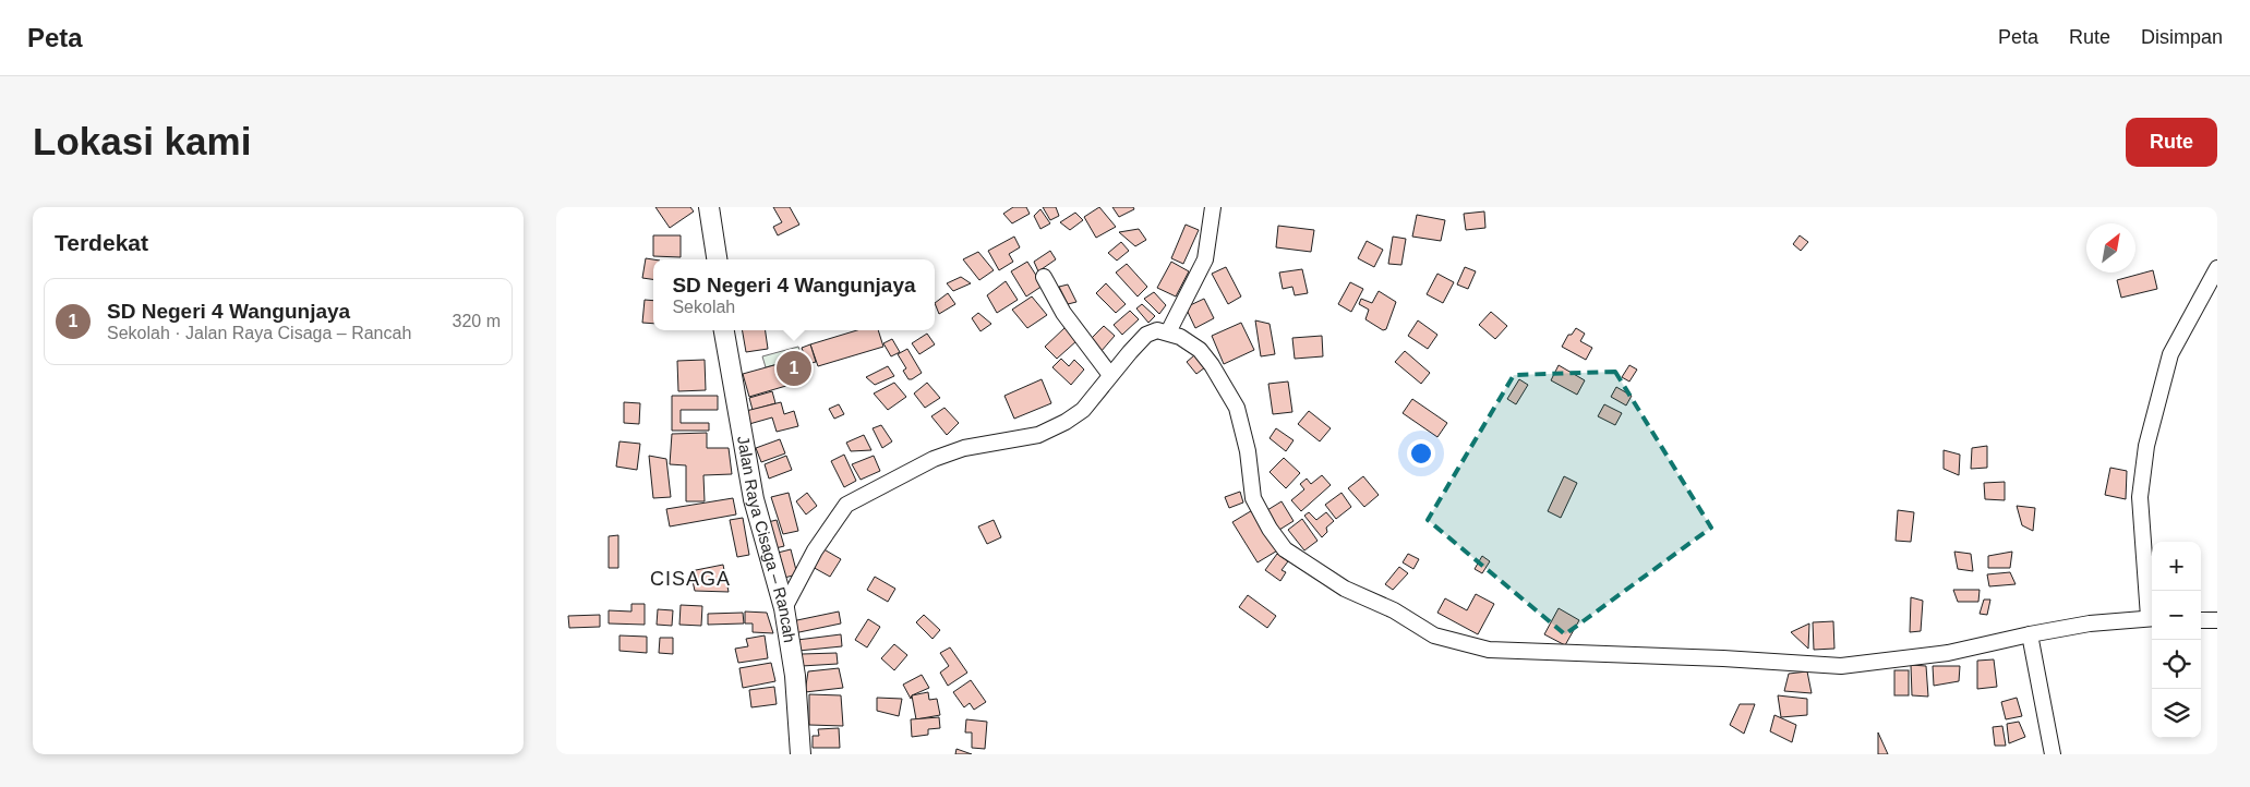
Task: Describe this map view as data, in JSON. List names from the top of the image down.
{
  "streets": {
    "main road": ["Jalan Raya Cisaga – Rancah"]
  },
  "districts": ["CISAGA"],
  "north": "top right",
  "page": {
    "header": "Peta",
    "nav": ["Peta", "Rute", "Disimpan"],
    "buttons": "Rute",
    "title": "Lokasi kami",
    "heading": "Terdekat",
    "popup": ["SD Negeri 4 Wangunjaya", "Sekolah"],
    "list": [
      {
        "mark": "1",
        "name": "SD Negeri 4 Wangunjaya",
        "note": "Sekolah · Jalan Raya Cisaga – Rancah",
        "value": "320 m"
      }
    ],
    "pins": "1",
    "map_buttons": ["+", "−"]
  }
}
